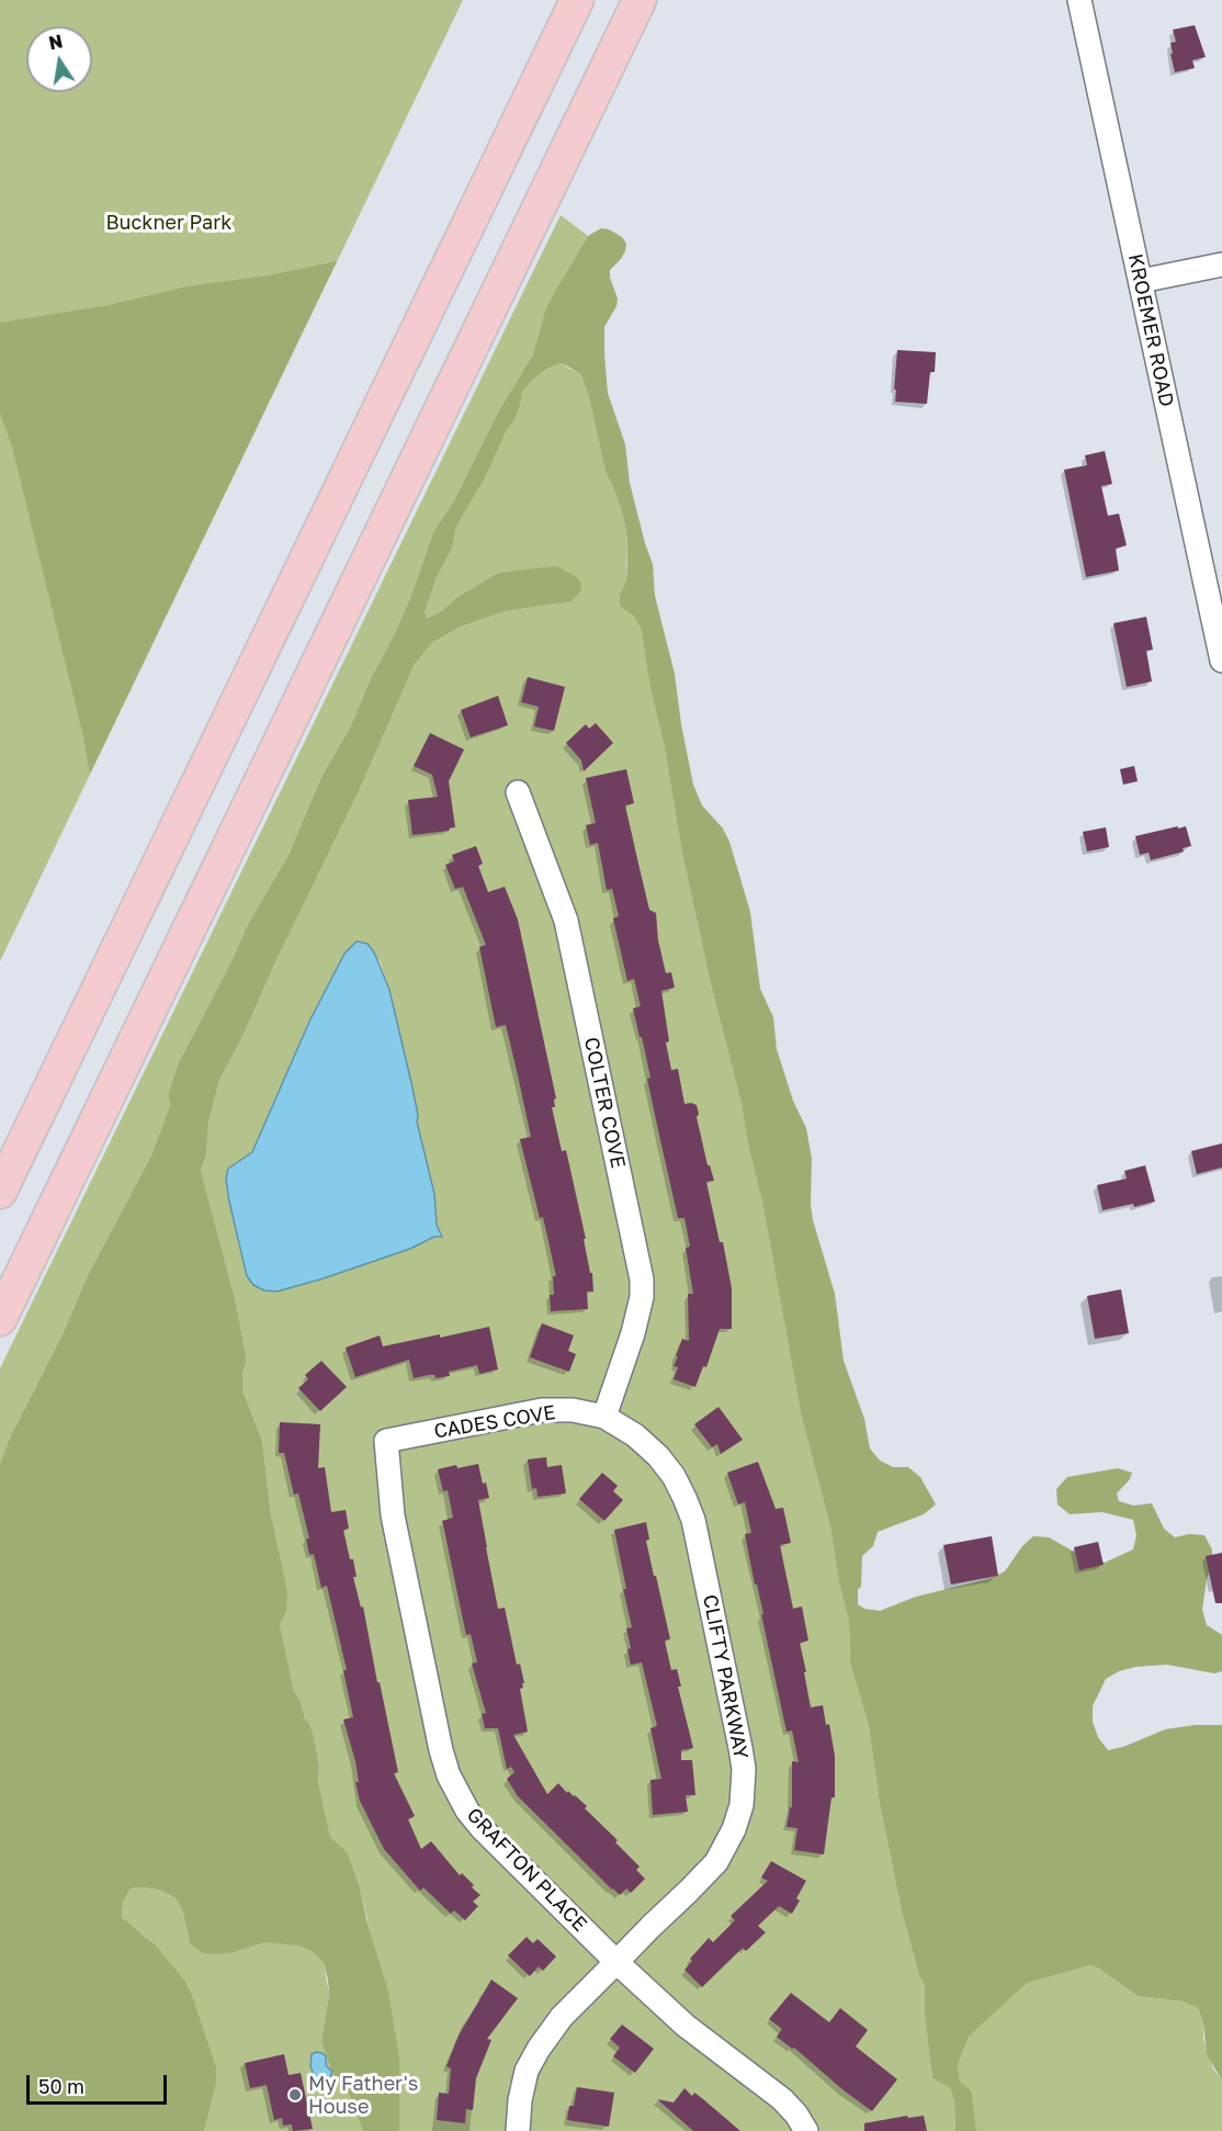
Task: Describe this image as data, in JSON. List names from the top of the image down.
{
  "streets": {
    "street": [
      "KROEMER ROAD",
      "COLTER COVE",
      "CADES COVE",
      "CLIFTY PARKWAY",
      "GRAFTON PLACE"
    ]
  },
  "crossings": [
    ["COLTER COVE", "CADES COVE"],
    ["COLTER COVE", "CLIFTY PARKWAY"],
    ["CADES COVE", "CLIFTY PARKWAY"],
    ["CADES COVE", "GRAFTON PLACE"],
    ["CLIFTY PARKWAY", "GRAFTON PLACE"]
  ],
  "parks": ["Buckner Park"],
  "places": ["My Father's House"],
  "scale_bar": "50 m",
  "north": "top"
}
